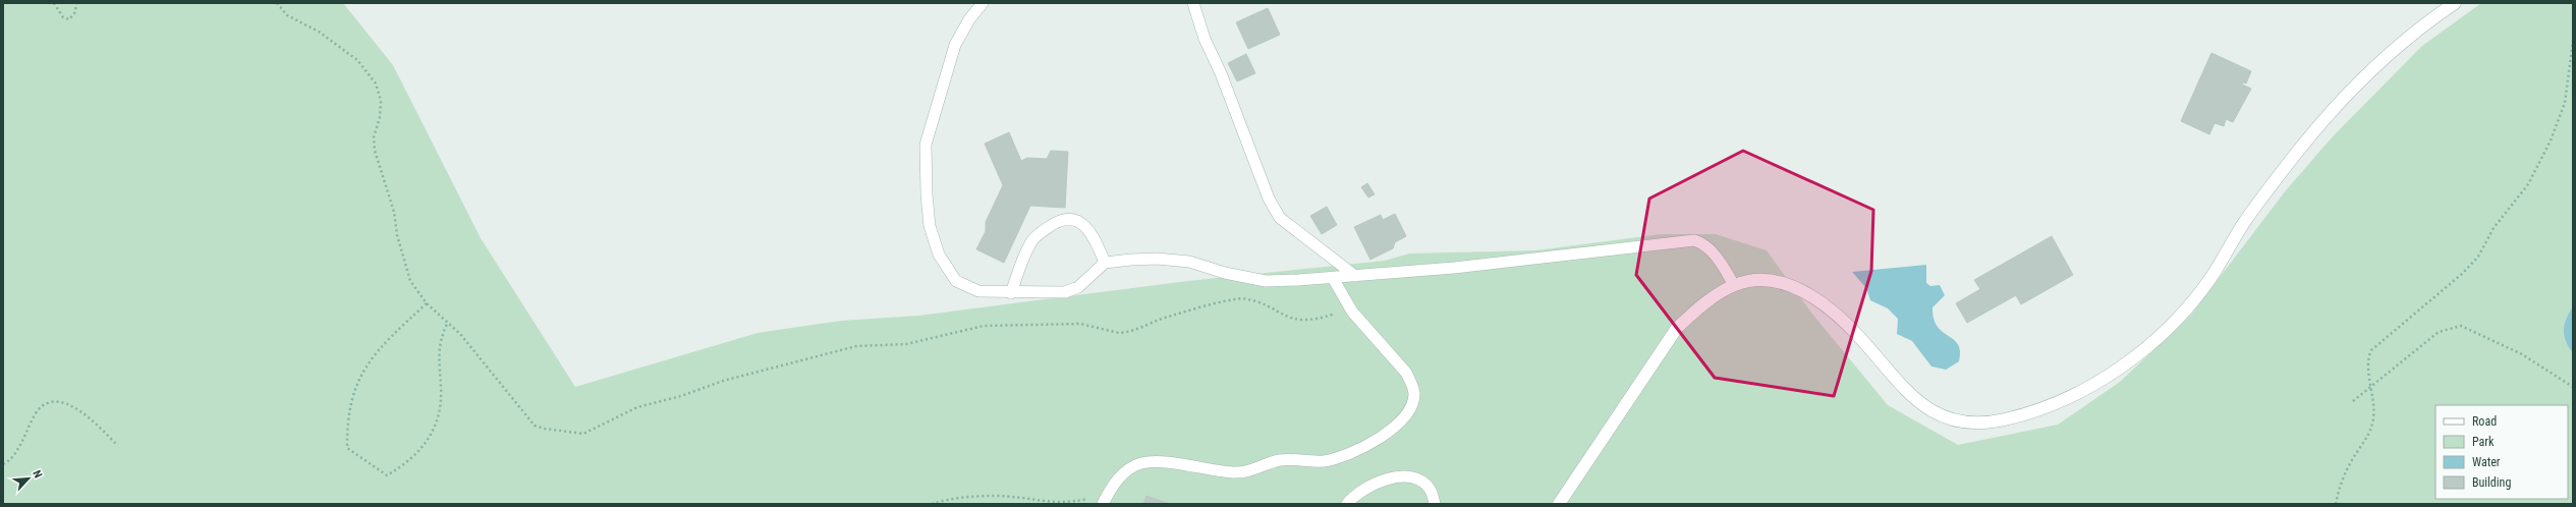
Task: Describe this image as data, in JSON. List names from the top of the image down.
{
  "legend": [
    "Road",
    "Park",
    "Water",
    "Building"
  ],
  "north": "top right"
}
